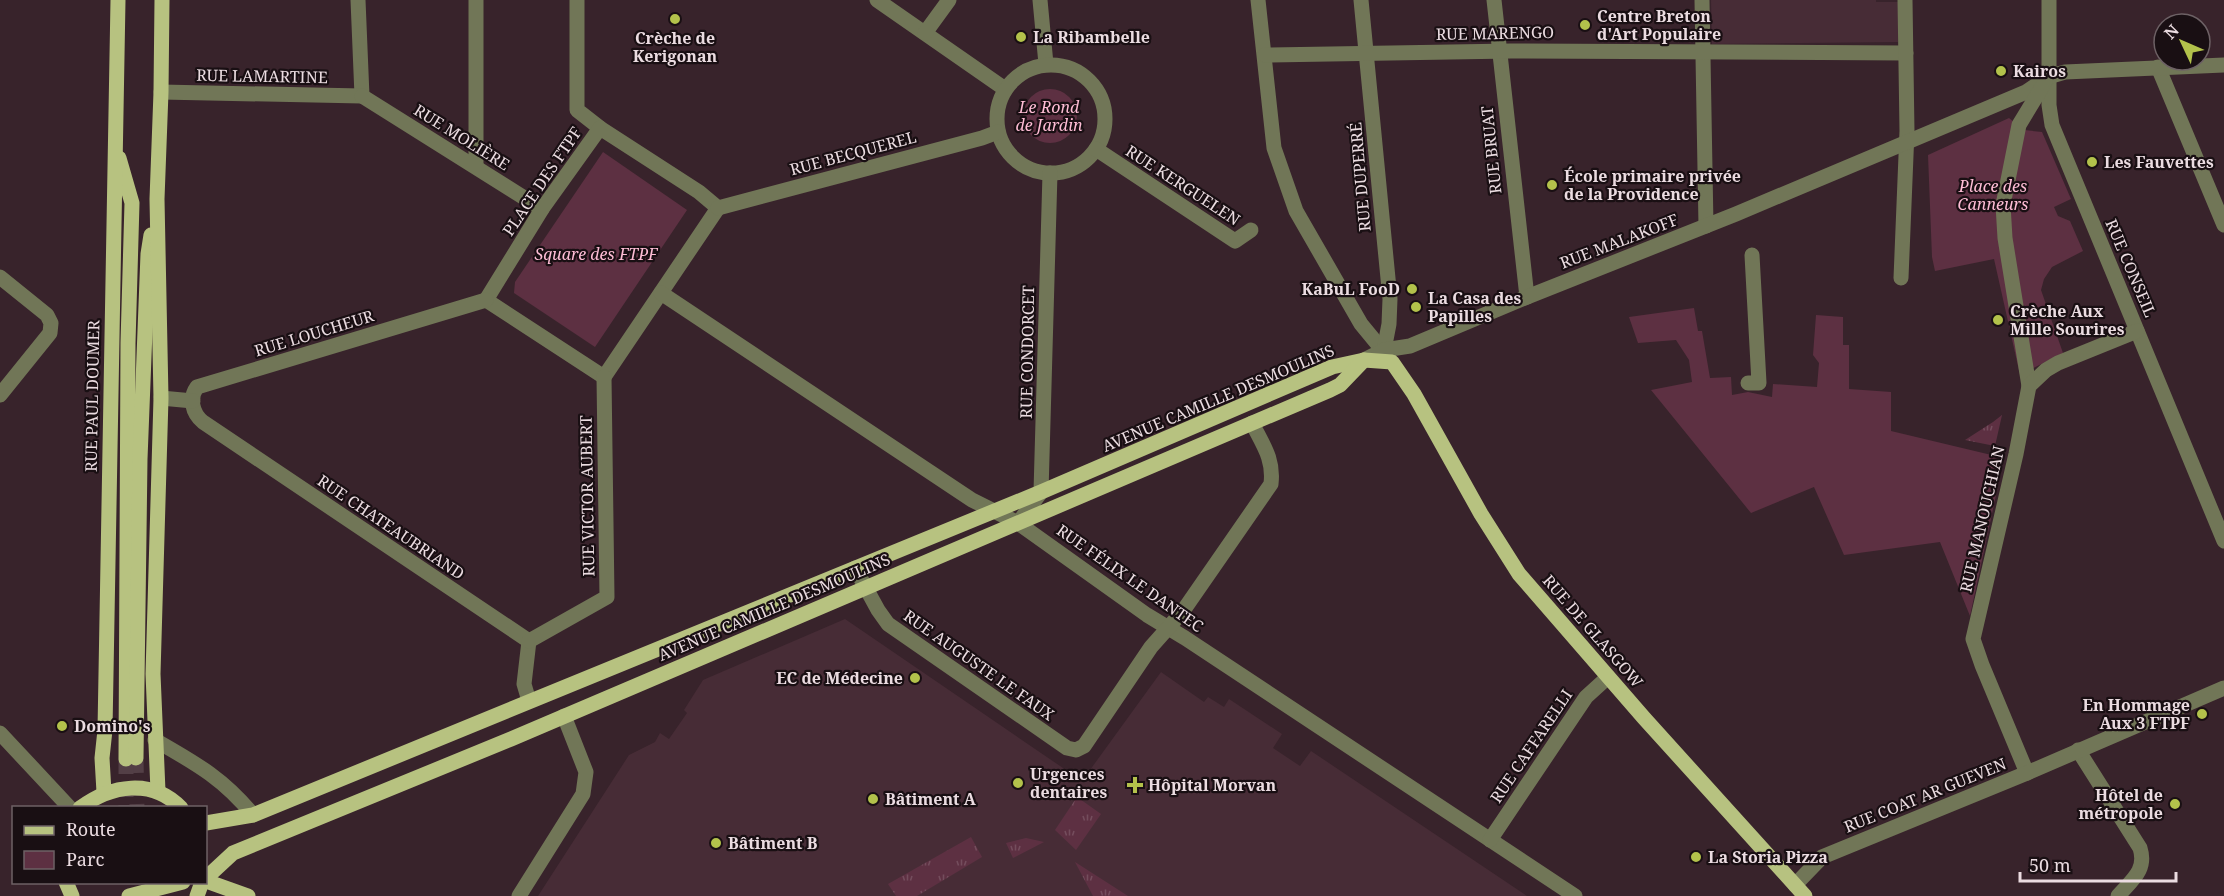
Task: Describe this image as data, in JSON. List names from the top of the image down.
{
  "streets": {
    "main road": ["RUE PAUL DOUMER", "AVENUE CAMILLE DESMOULINS", "RUE DE GLASGOW"],
    "street": [
      "RUE MARENGO",
      "RUE LAMARTINE",
      "RUE MOLIÈRE",
      "RUE BRUAT",
      "RUE BECQUEREL",
      "RUE DUPERRÉ",
      "PLACE DES FTPF",
      "RUE KERGUELEN",
      "RUE MALAKOFF",
      "RUE CONSEIL",
      "RUE LOUCHEUR",
      "RUE CONDORCET",
      "RUE VICTOR AUBERT",
      "RUE MANOUCHIAN",
      "RUE CHATEAUBRIAND",
      "RUE FÉLIX LE DANTEC",
      "RUE AUGUSTE LE FAUX",
      "RUE CAFFARELLI",
      "RUE COAT AR GUEVEN"
    ]
  },
  "crossings": [
    ["RUE MARENGO", "RUE BRUAT"],
    ["RUE MARENGO", "RUE DUPERRÉ"],
    ["RUE MARENGO", "RUE DE GLASGOW"],
    ["RUE LAMARTINE", "RUE MOLIÈRE"],
    ["RUE MOLIÈRE", "PLACE DES FTPF"],
    ["RUE BRUAT", "RUE MALAKOFF"],
    ["RUE BECQUEREL", "PLACE DES FTPF"],
    ["RUE BECQUEREL", "RUE KERGUELEN"],
    ["RUE BECQUEREL", "RUE CONDORCET"],
    ["RUE DUPERRÉ", "RUE MALAKOFF"],
    ["RUE DUPERRÉ", "RUE DE GLASGOW"],
    ["PLACE DES FTPF", "RUE LOUCHEUR"],
    ["RUE KERGUELEN", "RUE CONDORCET"],
    ["RUE MALAKOFF", "RUE CONSEIL"],
    ["RUE MALAKOFF", "RUE DE GLASGOW"],
    ["RUE LOUCHEUR", "RUE CHATEAUBRIAND"],
    ["RUE CONDORCET", "AVENUE CAMILLE DESMOULINS"],
    ["AVENUE CAMILLE DESMOULINS", "RUE FÉLIX LE DANTEC"],
    ["AVENUE CAMILLE DESMOULINS", "RUE AUGUSTE LE FAUX"],
    ["RUE VICTOR AUBERT", "RUE CHATEAUBRIAND"],
    ["RUE MANOUCHIAN", "RUE COAT AR GUEVEN"],
    ["RUE FÉLIX LE DANTEC", "RUE AUGUSTE LE FAUX"],
    ["RUE FÉLIX LE DANTEC", "RUE CAFFARELLI"],
    ["RUE DE GLASGOW", "RUE CAFFARELLI"],
    ["RUE DE GLASGOW", "RUE COAT AR GUEVEN"]
  ],
  "parks": ["Le Rond de Jardin", "Place des Canneurs", "Square des FTPF"],
  "places": {
    "other": [
      "Crèche de Kerigonan",
      "Centre Breton d'Art Populaire",
      "La Ribambelle",
      "Kairos",
      "Les Fauvettes",
      "École primaire privée de la Providence",
      "KaBuL FooD",
      "La Casa des Papilles",
      "Crèche Aux Mille Sourires",
      "EC de Médecine",
      "En Hommage Aux 3 FTPF",
      "Domino's",
      "Urgences dentaires",
      "Bâtiment A",
      "Hôtel de métropole",
      "Bâtiment B",
      "La Storia Pizza"
    ],
    "health": ["Hôpital Morvan"]
  },
  "legend": ["Route", "Parc"],
  "scale_bar": "50 m",
  "north": "top left"
}
